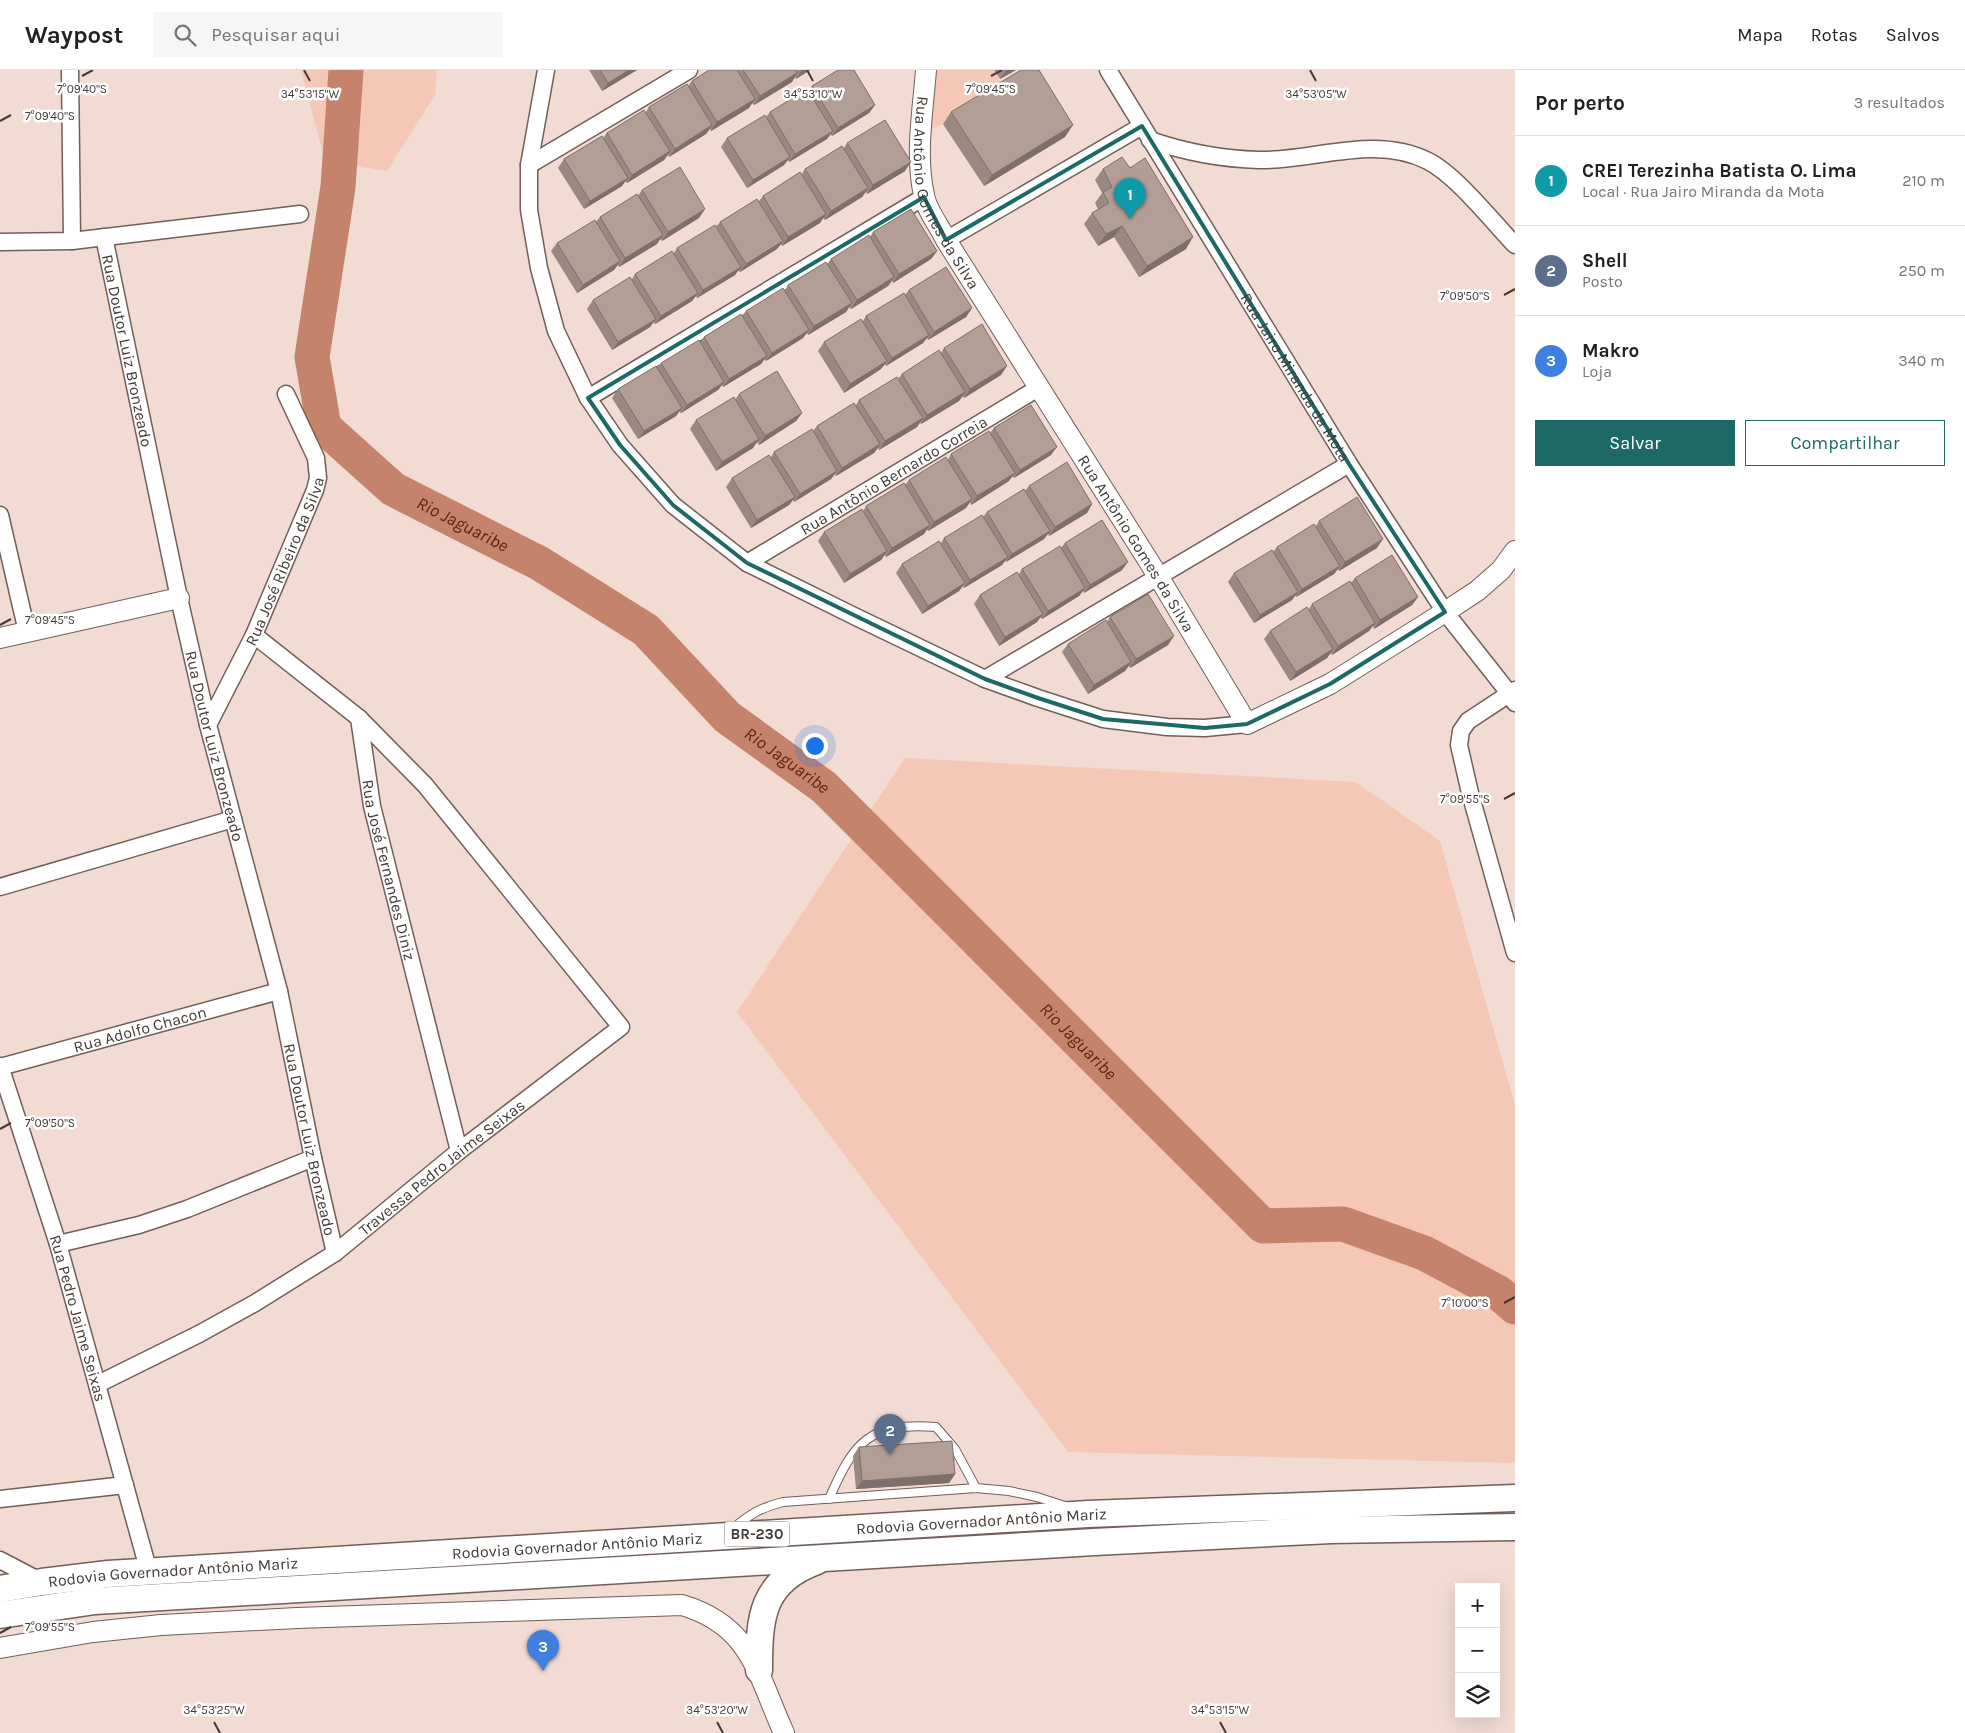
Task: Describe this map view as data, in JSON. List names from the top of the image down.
{
  "streets": {
    "highway": ["Rodovia Governador Antônio Mariz", "BR-230"],
    "street": [
      "Rua Antônio Gomes da Silva",
      "Rua Doutor Luiz Bronzeado",
      "Rua Jairo Miranda da Mota",
      "Rua Antônio Bernardo Correia",
      "Rua José Ribeiro da Silva",
      "Rua José Fernandes Diniz",
      "Rua Adolfo Chacon",
      "Travessa Pedro Jaime Seixas",
      "Rua Pedro Jaime Seixas"
    ]
  },
  "crossings": [
    ["Rua Antônio Gomes da Silva", "Rua Antônio Bernardo Correia"],
    ["Rua Doutor Luiz Bronzeado", "Rua José Ribeiro da Silva"],
    ["Rua Doutor Luiz Bronzeado", "Rua Adolfo Chacon"],
    ["Rua Doutor Luiz Bronzeado", "Travessa Pedro Jaime Seixas"],
    ["Rua José Fernandes Diniz", "Travessa Pedro Jaime Seixas"],
    ["Rua Adolfo Chacon", "Rua Pedro Jaime Seixas"],
    ["Travessa Pedro Jaime Seixas", "Rua Pedro Jaime Seixas"],
    ["Rua Pedro Jaime Seixas", "Rodovia Governador Antônio Mariz"]
  ],
  "water": ["Rio Jaguaribe"],
  "page": {
    "header": "Waypost",
    "search": "Pesquisar aqui",
    "nav": ["Mapa", "Rotas", "Salvos"],
    "heading": ["Por perto", "3 resultados"],
    "list": [
      {
        "mark": "1",
        "name": "CREI Terezinha Batista O. Lima",
        "note": "Local · Rua Jairo Miranda da Mota",
        "value": "210 m"
      },
      {
        "mark": "2",
        "name": "Shell",
        "note": "Posto",
        "value": "250 m"
      },
      {
        "mark": "3",
        "name": "Makro",
        "note": "Loja",
        "value": "340 m"
      }
    ],
    "pins": ["1", "2", "3"],
    "buttons": ["Salvar", "Compartilhar"],
    "map_buttons": ["+", "−"]
  },
  "coordinates": [
    "7°09'45\"S",
    "7°09'40\"S",
    "34°53'15\"W",
    "34°53'10\"W",
    "34°53'05\"W",
    "7°09'50\"S",
    "7°09'55\"S",
    "7°10'00\"S",
    "34°53'25\"W",
    "34°53'20\"W"
  ]
}
